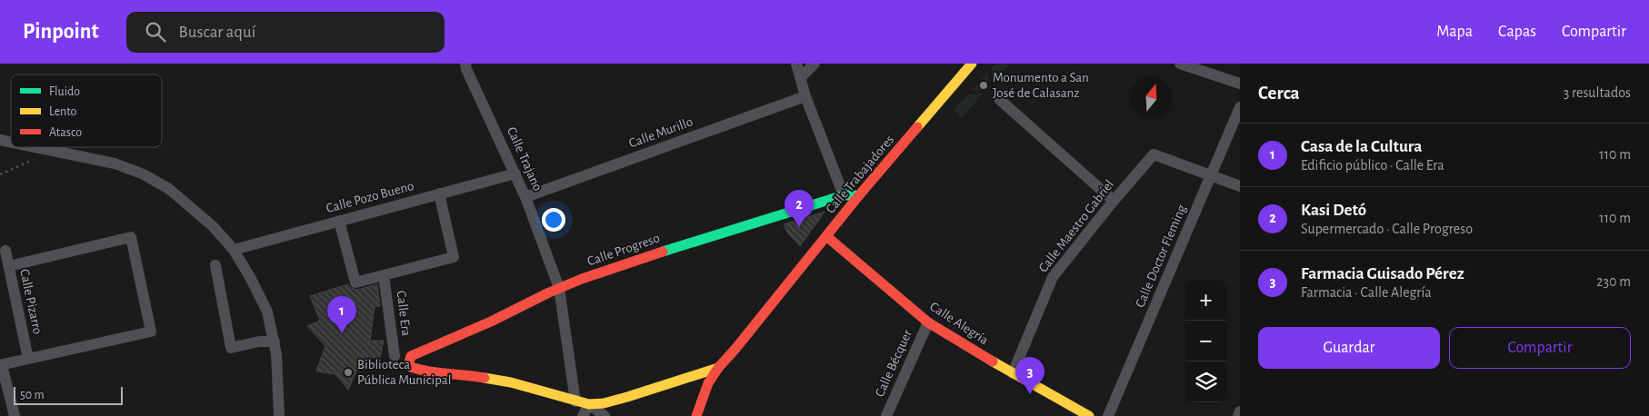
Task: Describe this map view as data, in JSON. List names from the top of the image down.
{
  "streets": {
    "street": [
      "Calle Murillo",
      "Calle Trajano",
      "Calle Trabajadores",
      "Calle Pozo Bueno",
      "Calle Maestro Gabriel",
      "Calle Progreso",
      "Calle Doctor Fleming",
      "Calle Pizarro",
      "Calle Era",
      "Calle Alegría",
      "Calle Bécquer"
    ]
  },
  "crossings": [
    ["Calle Murillo", "Calle Trajano"],
    ["Calle Trajano", "Calle Pozo Bueno"],
    ["Calle Trajano", "Calle Progreso"],
    ["Calle Trabajadores", "Calle Progreso"],
    ["Calle Trabajadores", "Calle Alegría"],
    ["Calle Maestro Gabriel", "Calle Doctor Fleming"],
    ["Calle Maestro Gabriel", "Calle Alegría"],
    ["Calle Alegría", "Calle Bécquer"]
  ],
  "places": ["Monumento a San José de Calasanz", "Biblioteca Pública Municipal"],
  "legend": ["Fluido", "Lento", "Atasco"],
  "scale_bar": "50 m",
  "north": "top",
  "page": {
    "header": "Pinpoint",
    "search": "Buscar aquí",
    "nav": ["Mapa", "Capas", "Compartir"],
    "heading": ["Cerca", "3 resultados"],
    "list": [
      {
        "mark": "1",
        "name": "Casa de la Cultura",
        "note": "Edificio público · Calle Era",
        "value": "110 m"
      },
      {
        "mark": "2",
        "name": "Kasi Detó",
        "note": "Supermercado · Calle Progreso",
        "value": "110 m"
      },
      {
        "mark": "3",
        "name": "Farmacia Guisado Pérez",
        "note": "Farmacia · Calle Alegría",
        "value": "230 m"
      }
    ],
    "pins": ["2", "1", "3"],
    "map_buttons": ["+", "−"],
    "buttons": ["Guardar", "Compartir"],
    "scale": "50 m"
  }
}
